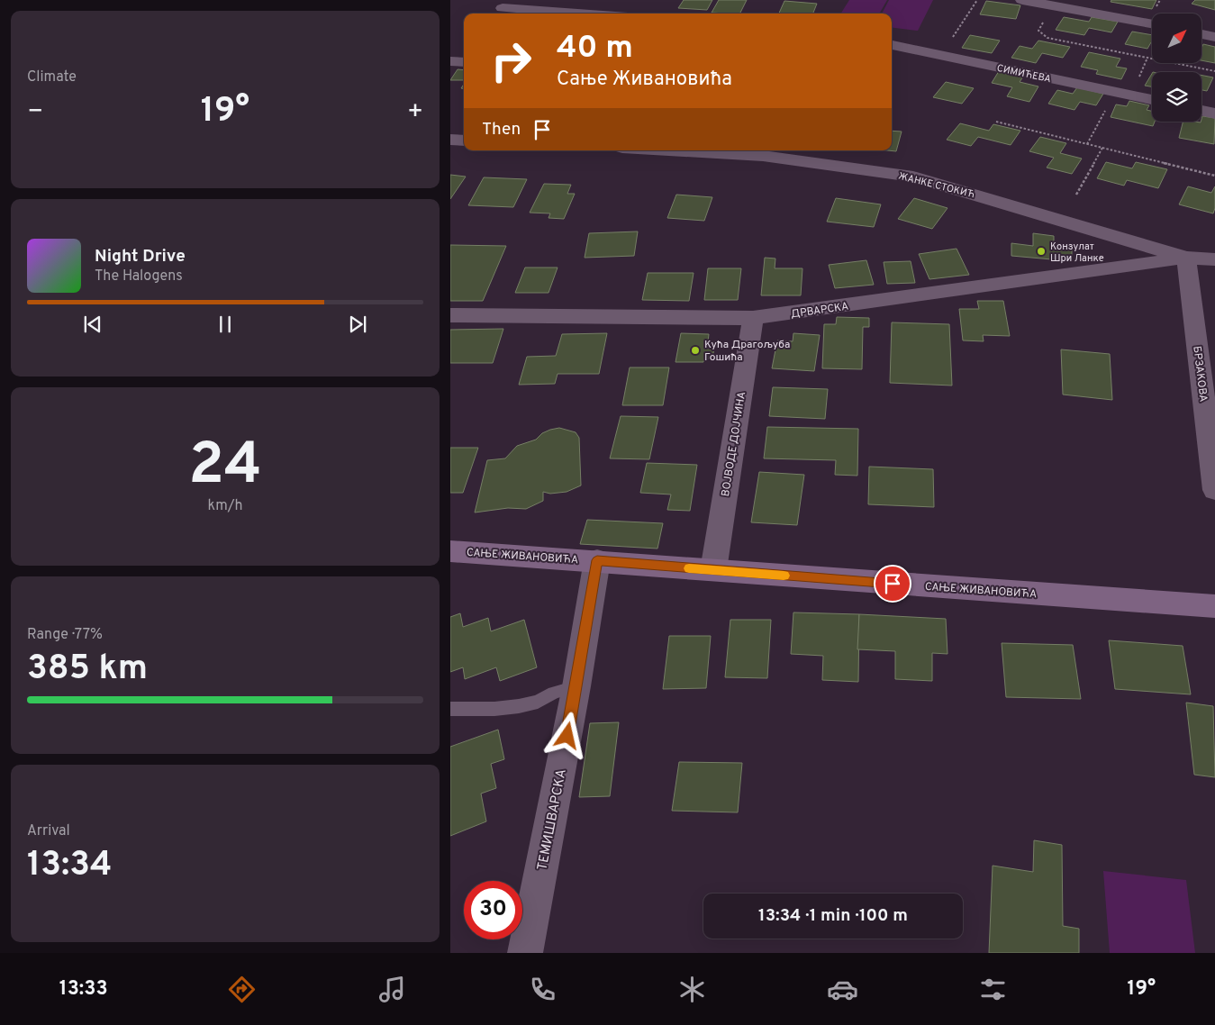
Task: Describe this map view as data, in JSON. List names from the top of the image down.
{
  "streets": {
    "street": [
      "СИМИЋЕВА",
      "ЖАНКЕ СТОКИЋ",
      "ДРВАРСКА",
      "БРЗАКОВА",
      "ВОЈВОДЕ ДОЈЧИНА",
      "САЊЕ ЖИВАНОВИЋА",
      "ТЕМИШВАРСКА"
    ]
  },
  "crossings": [
    ["ЖАНКЕ СТОКИЋ", "ДРВАРСКА"],
    ["ЖАНКЕ СТОКИЋ", "БРЗАКОВА"],
    ["ДРВАРСКА", "БРЗАКОВА"],
    ["ДРВАРСКА", "ВОЈВОДЕ ДОЈЧИНА"],
    ["ВОЈВОДЕ ДОЈЧИНА", "САЊЕ ЖИВАНОВИЋА"],
    ["САЊЕ ЖИВАНОВИЋА", "ТЕМИШВАРСКА"]
  ],
  "places": ["Конзулат Шри Ланке", "Кућа Драгољуба Гошића"],
  "north": "top right",
  "page": {
    "tile": [
      "Climate",
      ["24", "km/h"],
      ["Range · 77%", "385 km"],
      ["Arrival", "13:34"]
    ],
    "turn": ["40 m", "Сање Живановића"],
    "heat": ["−", "19°", "+"],
    "then": "Then",
    "song": ["Night Drive", "The Halogens"],
    "limit": "30",
    "trip": "13:34 · 1 min · 100 m",
    "tabs": ["13:33", "19°"]
  }
}
